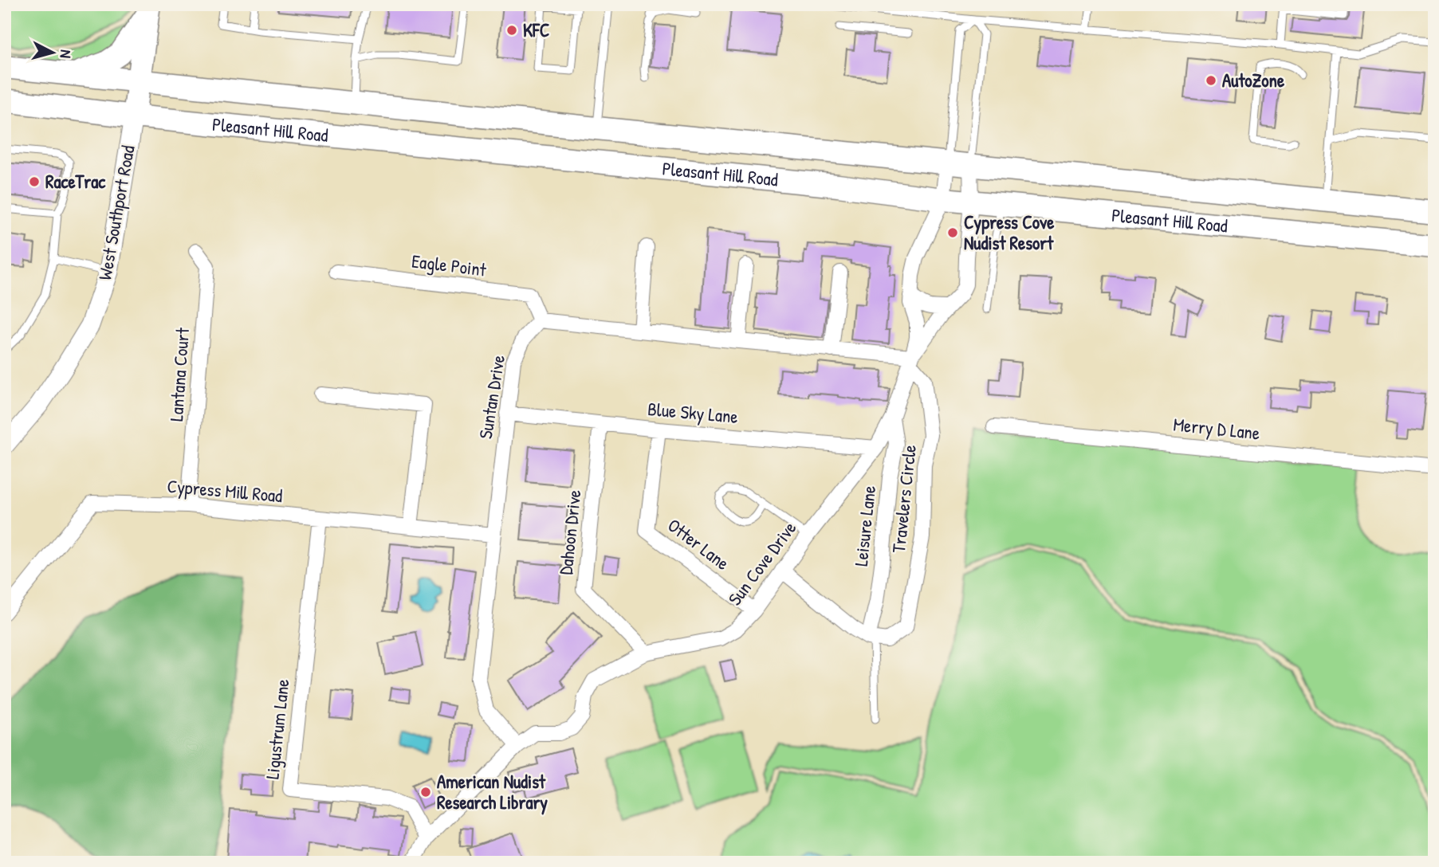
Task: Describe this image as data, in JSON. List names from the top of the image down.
{
  "streets": {
    "main road": ["Pleasant Hill Road"],
    "street": [
      "West Southport Road",
      "Eagle Point",
      "Lantana Court",
      "Suntan Drive",
      "Blue Sky Lane",
      "Merry D Lane",
      "Cypress Mill Road",
      "Travelers Circle",
      "Leisure Lane",
      "Dahoon Drive",
      "Otter Lane",
      "Sun Cove Drive",
      "Ligustrum Lane"
    ]
  },
  "crossings": [
    ["Pleasant Hill Road", "West Southport Road"],
    ["Pleasant Hill Road", "Sun Cove Drive"],
    ["Eagle Point", "Suntan Drive"],
    ["Lantana Court", "Cypress Mill Road"],
    ["Suntan Drive", "Blue Sky Lane"],
    ["Suntan Drive", "Cypress Mill Road"],
    ["Suntan Drive", "Sun Cove Drive"],
    ["Blue Sky Lane", "Dahoon Drive"],
    ["Blue Sky Lane", "Otter Lane"],
    ["Blue Sky Lane", "Sun Cove Drive"],
    ["Cypress Mill Road", "Ligustrum Lane"],
    ["Travelers Circle", "Leisure Lane"],
    ["Travelers Circle", "Sun Cove Drive"],
    ["Leisure Lane", "Sun Cove Drive"],
    ["Dahoon Drive", "Sun Cove Drive"],
    ["Otter Lane", "Sun Cove Drive"],
    ["Sun Cove Drive", "Ligustrum Lane"]
  ],
  "places": [
    "KFC",
    "AutoZone",
    "RaceTrac",
    "Cypress Cove Nudist Resort",
    "American Nudist Research Library"
  ],
  "north": "right"
}
